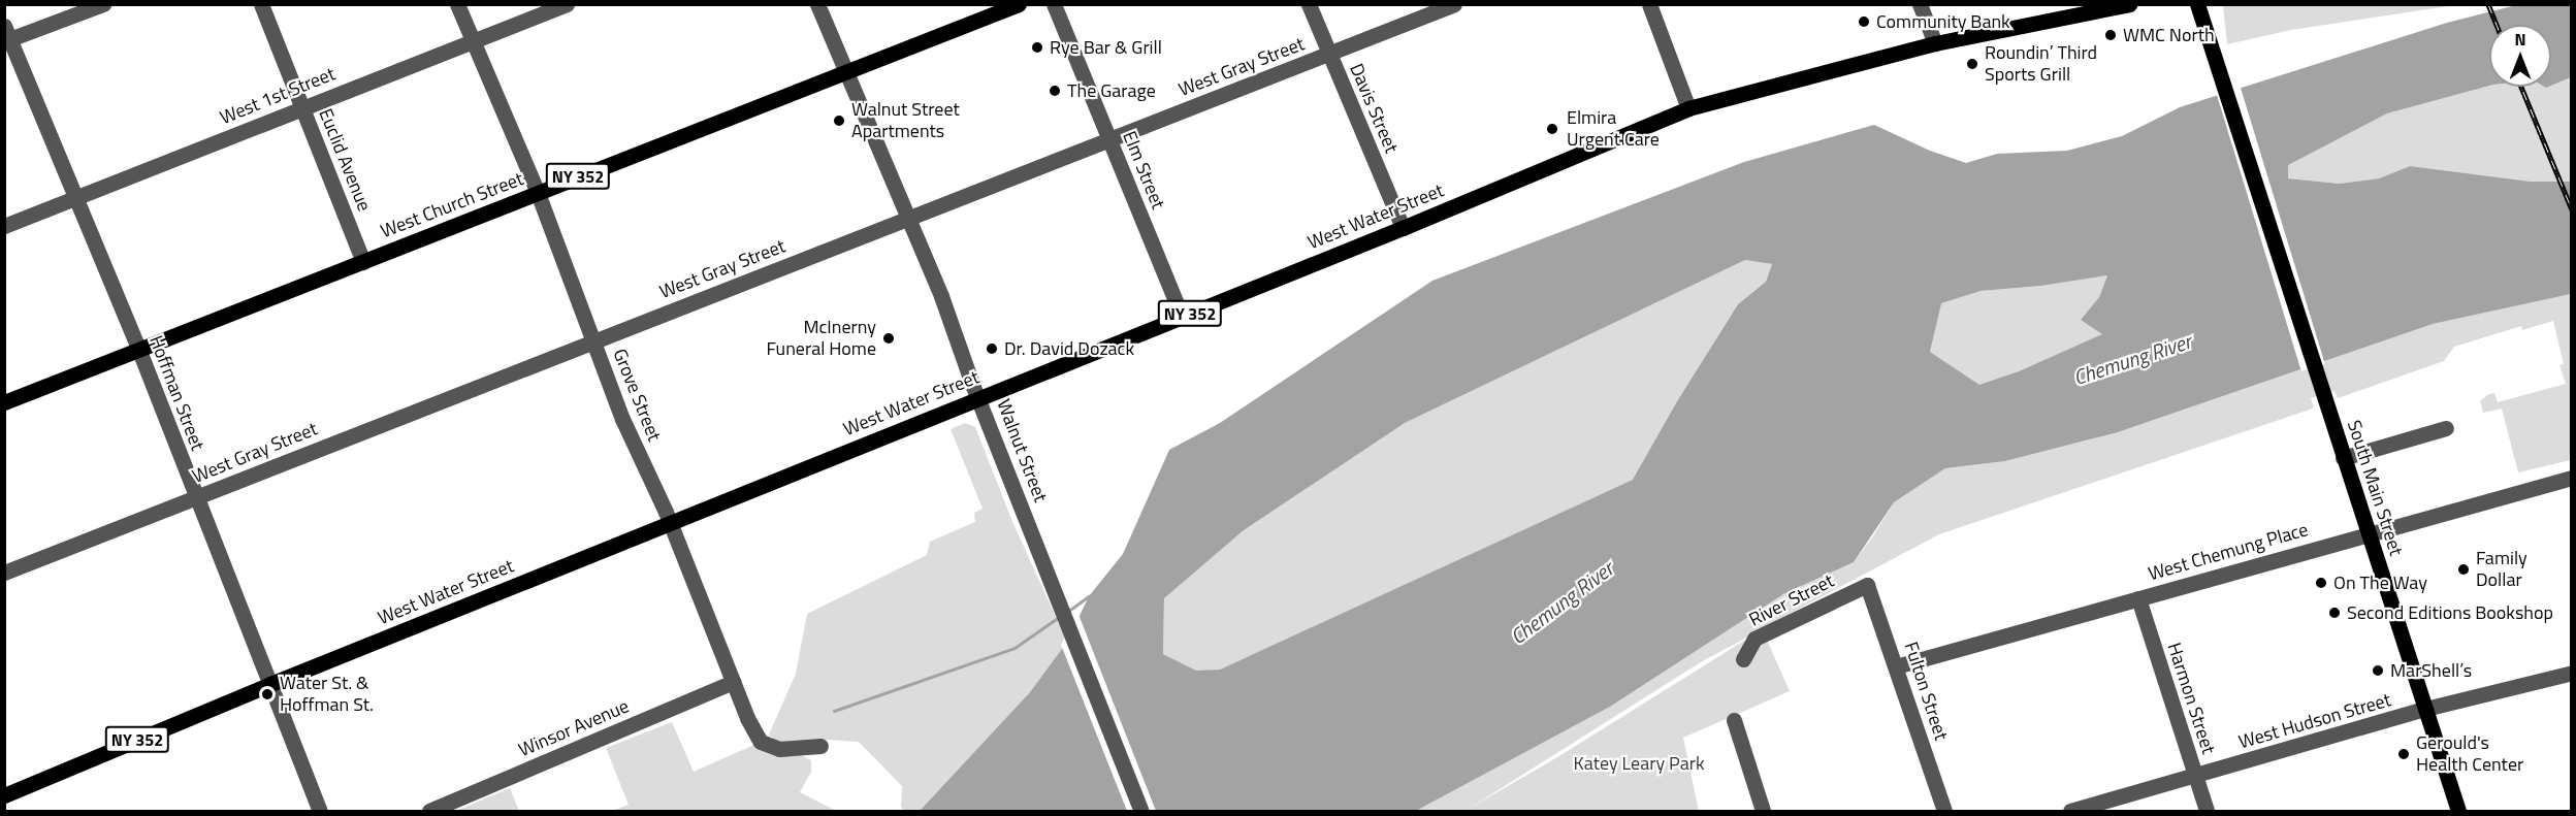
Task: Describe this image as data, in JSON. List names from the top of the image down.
{
  "streets": {
    "main road": [
      "NY 352",
      "West Church Street",
      "West Water Street",
      "South Main Street"
    ],
    "street": [
      "West Gray Street",
      "West 1st Street",
      "Davis Street",
      "Euclid Avenue",
      "Elm Street",
      "Hoffman Street",
      "Grove Street",
      "Walnut Street",
      "West Chemung Place",
      "River Street",
      "Fulton Street",
      "Harmon Street",
      "West Hudson Street",
      "Winsor Avenue"
    ]
  },
  "crossings": [
    ["West Gray Street", "Davis Street"],
    ["West Gray Street", "Elm Street"],
    ["West Gray Street", "Hoffman Street"],
    ["West Gray Street", "Grove Street"],
    ["West Gray Street", "Walnut Street"],
    ["West 1st Street", "Euclid Avenue"],
    ["West 1st Street", "Hoffman Street"],
    ["West 1st Street", "Grove Street"],
    ["Davis Street", "West Water Street"],
    ["Euclid Avenue", "West Church Street"],
    ["Elm Street", "West Water Street"],
    ["West Church Street", "Hoffman Street"],
    ["West Church Street", "Grove Street"],
    ["West Church Street", "Walnut Street"],
    ["West Water Street", "Hoffman Street"],
    ["West Water Street", "Grove Street"],
    ["West Water Street", "Walnut Street"],
    ["Grove Street", "Winsor Avenue"],
    ["South Main Street", "West Chemung Place"],
    ["South Main Street", "West Hudson Street"],
    ["West Chemung Place", "Fulton Street"],
    ["West Chemung Place", "Harmon Street"],
    ["River Street", "Fulton Street"],
    ["Harmon Street", "West Hudson Street"]
  ],
  "water": ["Chemung River"],
  "parks": ["Katey Leary Park"],
  "places": [
    "Community Bank",
    "WMC North",
    "Rye Bar & Grill",
    "Roundin’ Third Sports Grill",
    "The Garage",
    "Walnut Street Apartments",
    "Elmira Urgent Care",
    "McInerny Funeral Home",
    "Dr. David Dozack",
    "Family Dollar",
    "On The Way",
    "Second Editions Bookshop",
    "MarShell’s",
    "Water St. & Hoffman St.",
    "Gerould's Health Center"
  ],
  "north": "top"
}
